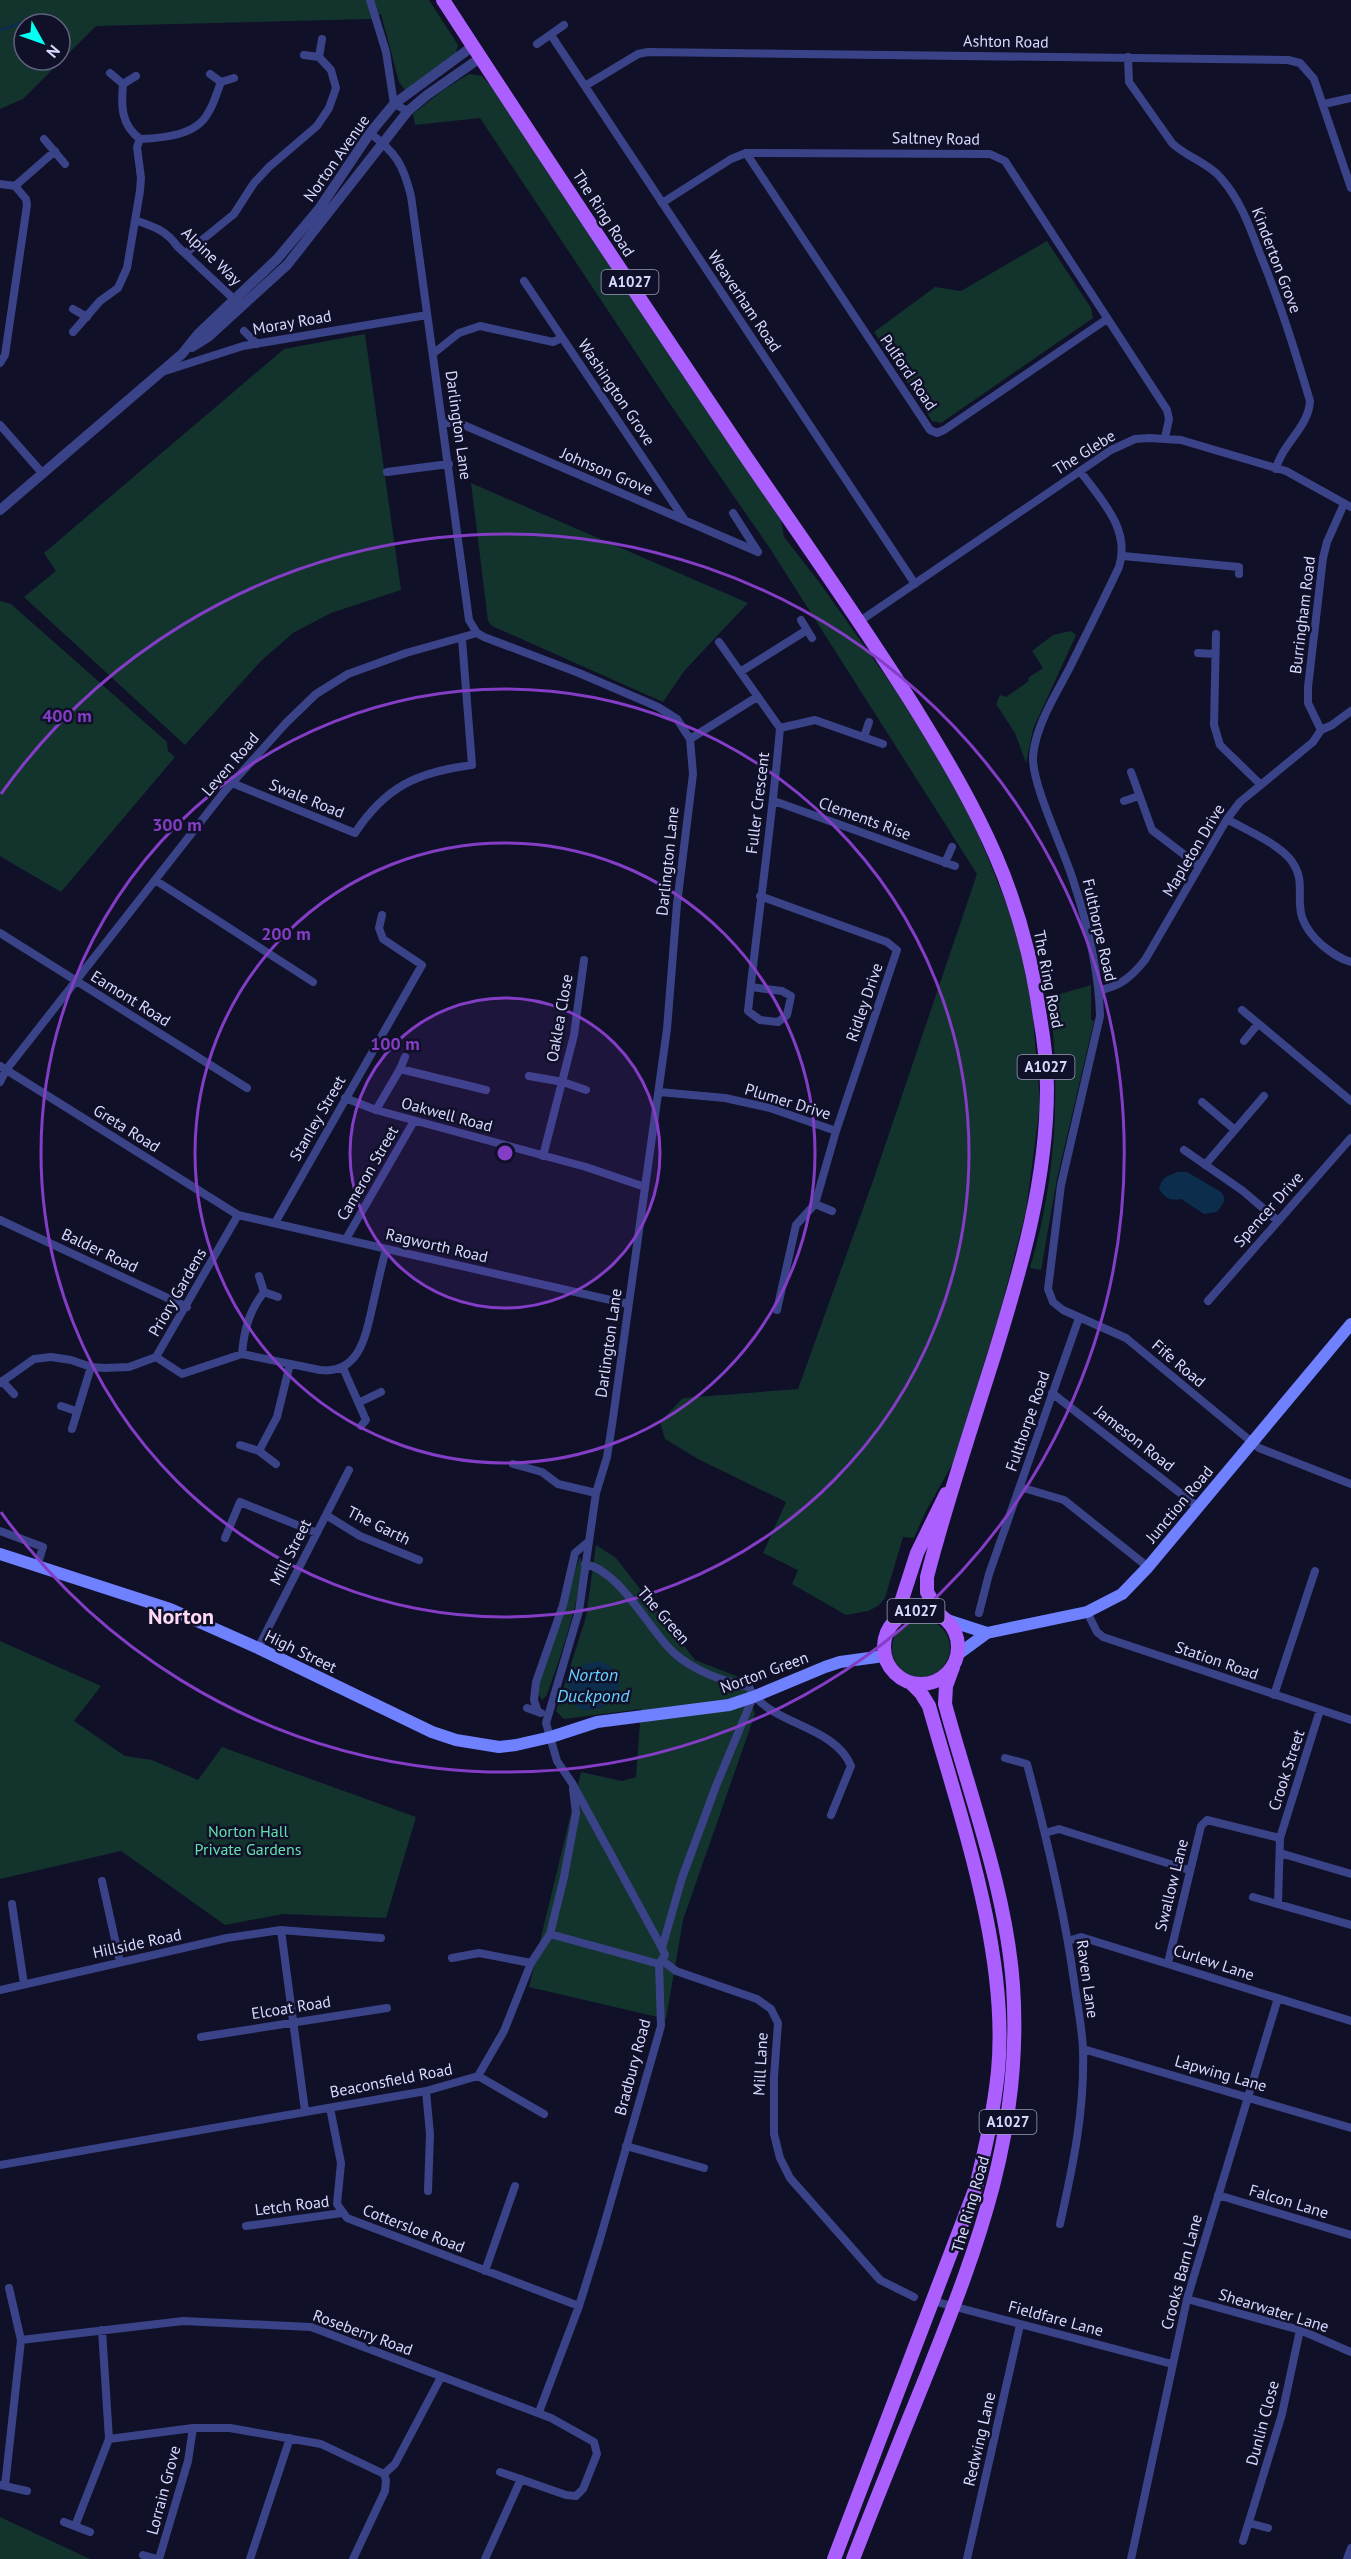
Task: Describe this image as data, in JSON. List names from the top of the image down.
{
  "streets": {
    "main road": [
      "The Ring Road",
      "A1027",
      "Junction Road",
      "High Street",
      "Norton Green"
    ],
    "street": [
      "Ashton Road",
      "Saltney Road",
      "Norton Avenue",
      "Alpine Way",
      "Kinderton Grove",
      "Weaverham Road",
      "Moray Road",
      "Pulford Road",
      "Washington Grove",
      "Darlington Lane",
      "The Glebe",
      "Johnson Grove",
      "Burringham Road",
      "Leven Road",
      "Swale Road",
      "Fuller Crescent",
      "Clements Rise",
      "Mapleton Drive",
      "Fulthorpe Road",
      "Eamont Road",
      "Ridley Drive",
      "Oaklea Close",
      "Plumer Drive",
      "Oakwell Road",
      "Stanley Street",
      "Greta Road",
      "Cameron Street",
      "Spencer Drive",
      "Ragworth Road",
      "Balder Road",
      "Priory Gardens",
      "Fife Road",
      "Jameson Road",
      "The Garth",
      "Mill Street",
      "The Green",
      "Station Road",
      "Crook Street",
      "Swallow Lane",
      "Hillside Road",
      "Curlew Lane",
      "Raven Lane",
      "Elcoat Road",
      "Mill Lane",
      "Bradbury Road",
      "Lapwing Lane",
      "Beaconsfield Road",
      "Falcon Lane",
      "Letch Road",
      "Cottersloe Road",
      "Crooks Barn Lane",
      "Shearwater Lane",
      "Fieldfare Lane",
      "Roseberry Road",
      "Dunlin Close",
      "Redwing Lane",
      "Lorrain Grove"
    ]
  },
  "crossings": [
    ["Ashton Road", "Kinderton Grove"],
    ["Ashton Road", "Weaverham Road"],
    ["Saltney Road", "Weaverham Road"],
    ["Saltney Road", "Pulford Road"],
    ["Saltney Road", "The Glebe"],
    ["Norton Avenue", "The Ring Road"],
    ["Norton Avenue", "Alpine Way"],
    ["Norton Avenue", "Moray Road"],
    ["Norton Avenue", "Darlington Lane"],
    ["The Ring Road", "A1027"],
    ["The Ring Road", "The Glebe"],
    ["The Ring Road", "Junction Road"],
    ["The Ring Road", "Norton Green"],
    ["The Ring Road", "Fieldfare Lane"],
    ["Kinderton Grove", "The Glebe"],
    ["A1027", "Junction Road"],
    ["A1027", "Norton Green"],
    ["Weaverham Road", "The Glebe"],
    ["Moray Road", "Darlington Lane"],
    ["Washington Grove", "Johnson Grove"],
    ["Darlington Lane", "Johnson Grove"],
    ["Darlington Lane", "Leven Road"],
    ["Darlington Lane", "Plumer Drive"],
    ["Darlington Lane", "Oakwell Road"],
    ["Darlington Lane", "Ragworth Road"],
    ["Darlington Lane", "The Green"],
    ["Darlington Lane", "High Street"],
    ["Darlington Lane", "Norton Green"],
    ["Darlington Lane", "Beaconsfield Road"],
    ["The Glebe", "Burringham Road"],
    ["Burringham Road", "Mapleton Drive"],
    ["Leven Road", "Swale Road"],
    ["Leven Road", "Eamont Road"],
    ["Leven Road", "Greta Road"],
    ["Fuller Crescent", "Clements Rise"],
    ["Fuller Crescent", "Ridley Drive"],
    ["Mapleton Drive", "Fulthorpe Road"],
    ["Fulthorpe Road", "Fife Road"],
    ["Fulthorpe Road", "Jameson Road"],
    ["Ridley Drive", "Plumer Drive"],
    ["Oaklea Close", "Oakwell Road"],
    ["Oakwell Road", "Stanley Street"],
    ["Oakwell Road", "Cameron Street"],
    ["Stanley Street", "Ragworth Road"],
    ["Greta Road", "Ragworth Road"],
    ["Greta Road", "Priory Gardens"],
    ["Cameron Street", "Ragworth Road"],
    ["Ragworth Road", "Priory Gardens"],
    ["Balder Road", "Priory Gardens"],
    ["Fife Road", "Junction Road"],
    ["Jameson Road", "Junction Road"],
    ["Junction Road", "Station Road"],
    ["Junction Road", "Norton Green"],
    ["The Garth", "Mill Street"],
    ["Mill Street", "High Street"],
    ["The Green", "Norton Green"],
    ["The Green", "Bradbury Road"],
    ["High Street", "Norton Green"],
    ["Station Road", "Crook Street"],
    ["Norton Green", "Bradbury Road"],
    ["Crook Street", "Swallow Lane"],
    ["Swallow Lane", "Curlew Lane"],
    ["Curlew Lane", "Raven Lane"],
    ["Curlew Lane", "Crooks Barn Lane"],
    ["Raven Lane", "Lapwing Lane"],
    ["Mill Lane", "Bradbury Road"],
    ["Mill Lane", "Beaconsfield Road"],
    ["Bradbury Road", "Cottersloe Road"],
    ["Bradbury Road", "Roseberry Road"],
    ["Lapwing Lane", "Crooks Barn Lane"],
    ["Beaconsfield Road", "Cottersloe Road"],
    ["Falcon Lane", "Crooks Barn Lane"],
    ["Letch Road", "Cottersloe Road"],
    ["Crooks Barn Lane", "Shearwater Lane"],
    ["Crooks Barn Lane", "Fieldfare Lane"],
    ["Shearwater Lane", "Dunlin Close"],
    ["Fieldfare Lane", "Redwing Lane"]
  ],
  "districts": ["Norton"],
  "water": ["Norton Duckpond"],
  "parks": ["Norton Hall Private Gardens"],
  "north": "bottom right",
  "rings": [
    "400 m",
    "300 m",
    "200 m",
    "100 m"
  ]
}
